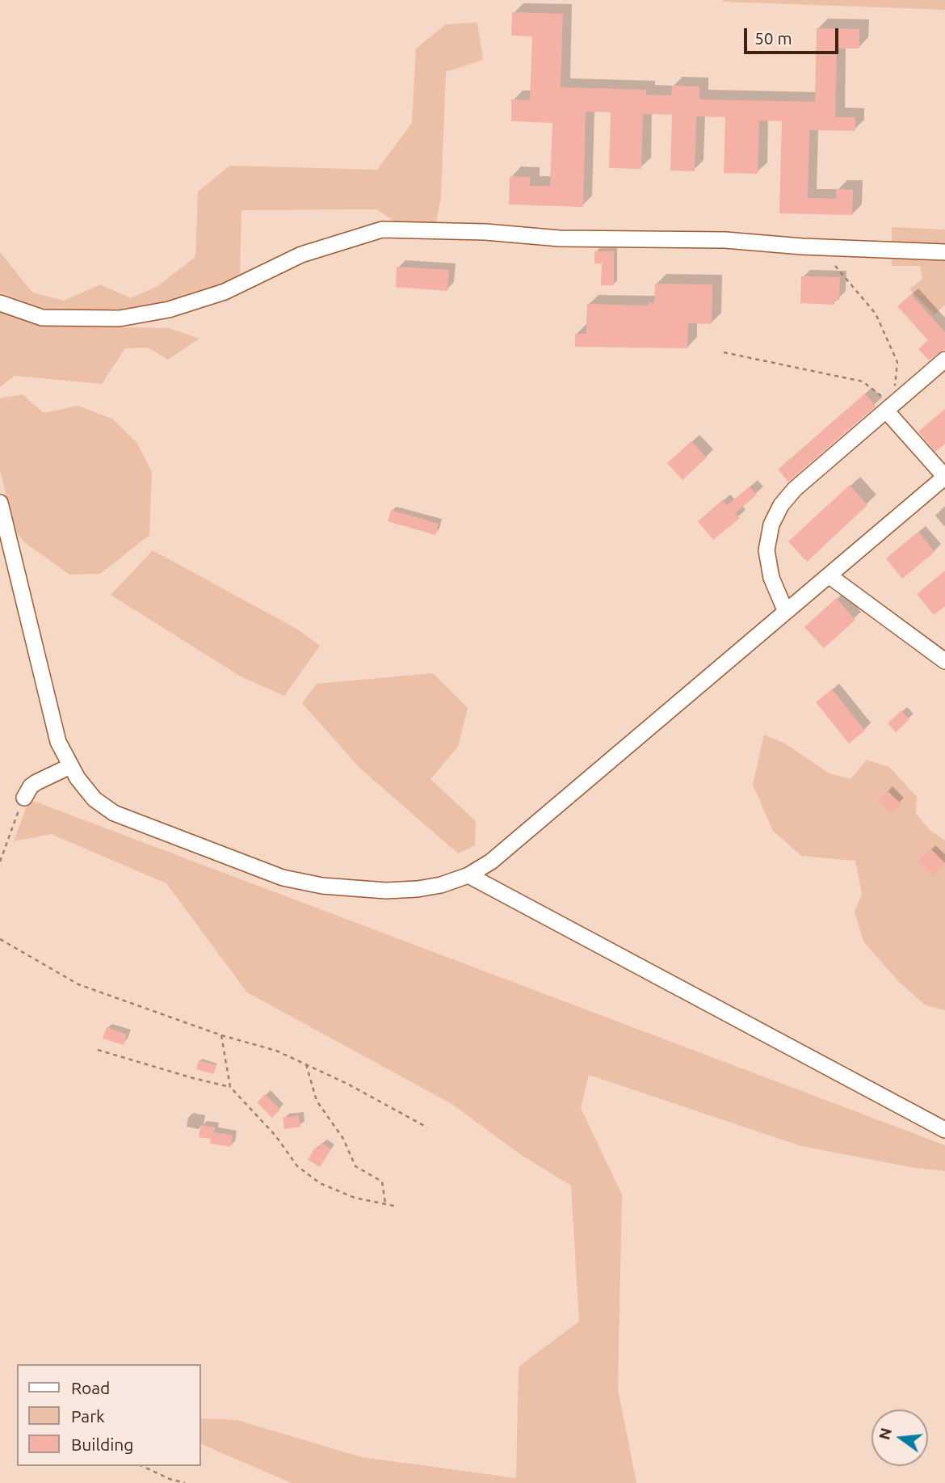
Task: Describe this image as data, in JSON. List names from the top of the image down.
{
  "legend": ["Road", "Park", "Building"],
  "scale_bar": "50 m",
  "north": "left"
}
